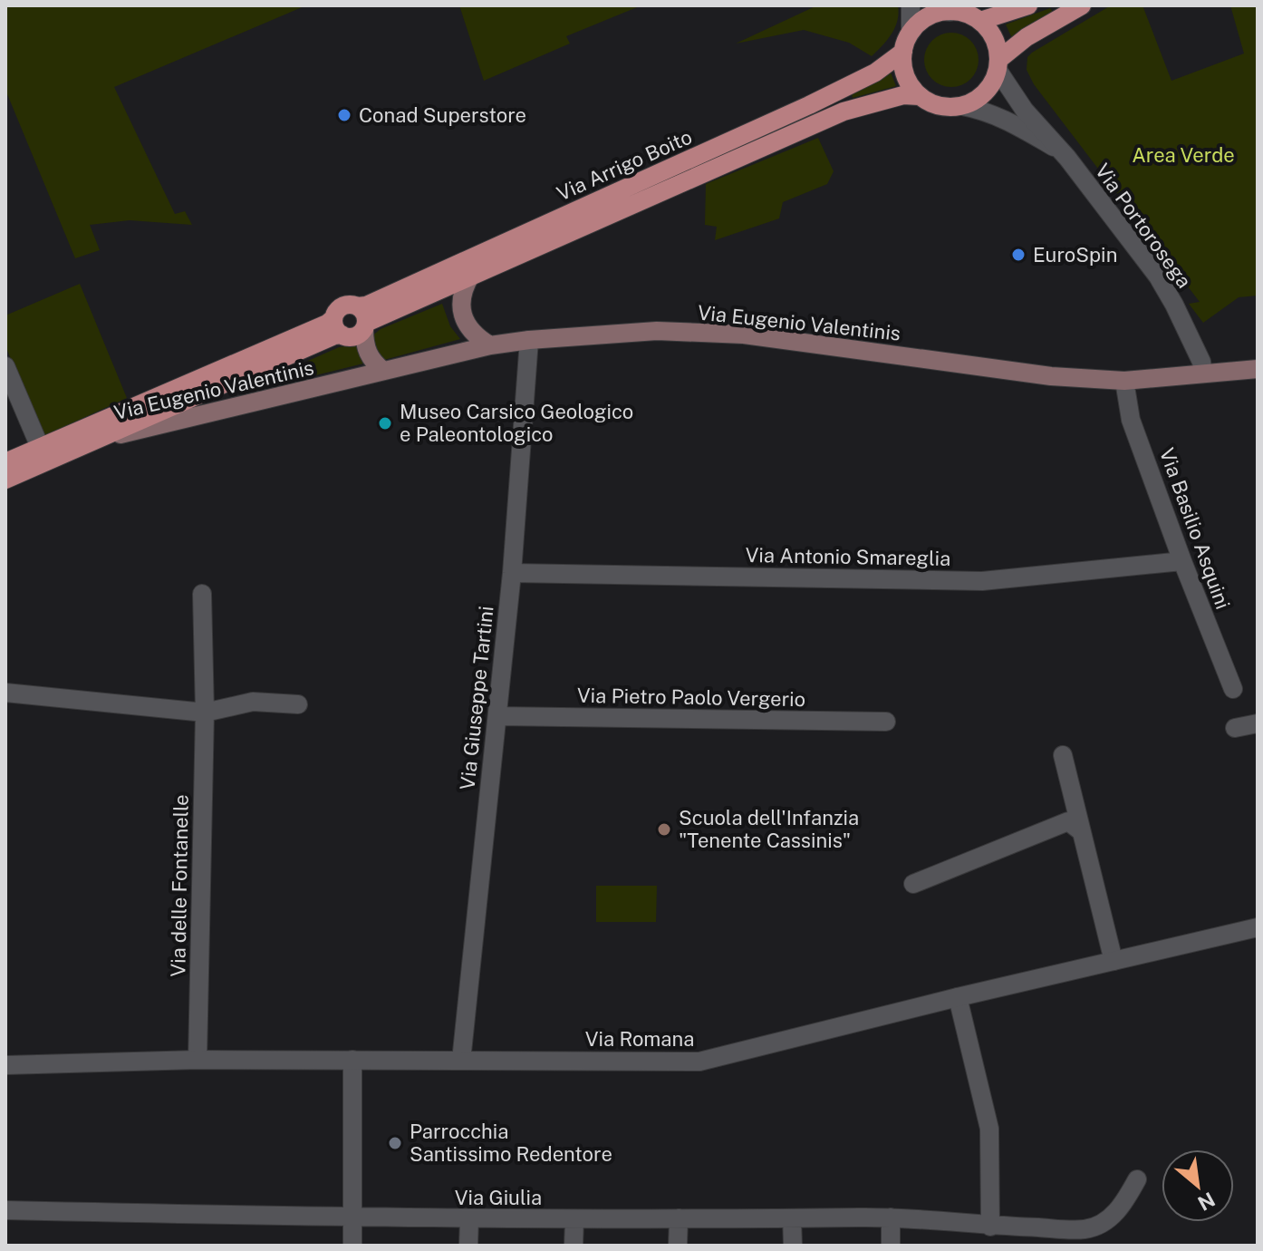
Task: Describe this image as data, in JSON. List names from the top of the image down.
{
  "streets": {
    "main road": ["Via Arrigo Boito", "Via Eugenio Valentinis"],
    "street": [
      "Via Portorosega",
      "Via Basilio Asquini",
      "Via Antonio Smareglia",
      "Via Pietro Paolo Vergerio",
      "Via Giuseppe Tartini",
      "Via delle Fontanelle",
      "Via Romana",
      "Via Giulia"
    ]
  },
  "crossings": [
    ["Via Arrigo Boito", "Via Portorosega"],
    ["Via Portorosega", "Via Eugenio Valentinis"],
    ["Via Eugenio Valentinis", "Via Basilio Asquini"],
    ["Via Eugenio Valentinis", "Via Giuseppe Tartini"],
    ["Via Basilio Asquini", "Via Antonio Smareglia"],
    ["Via Antonio Smareglia", "Via Giuseppe Tartini"],
    ["Via Pietro Paolo Vergerio", "Via Giuseppe Tartini"],
    ["Via Giuseppe Tartini", "Via Romana"],
    ["Via delle Fontanelle", "Via Romana"]
  ],
  "parks": ["Area Verde"],
  "places": [
    "Conad Superstore",
    "EuroSpin",
    "Museo Carsico Geologico e Paleontologico",
    "Scuola dell'Infanzia \"Tenente Cassinis\"",
    "Parrocchia Santissimo Redentore"
  ],
  "north": "bottom right"
}
